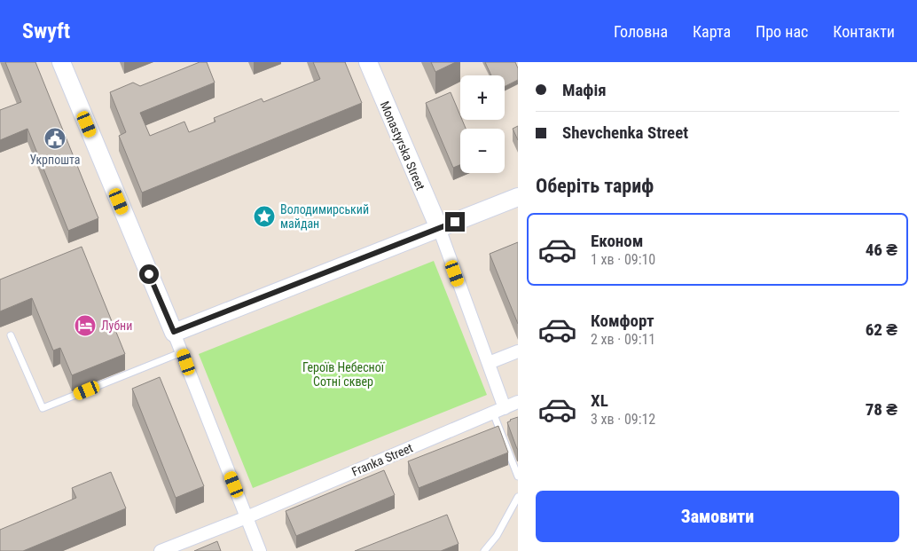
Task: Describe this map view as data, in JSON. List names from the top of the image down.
{
  "streets": {
    "main road": ["Monastyrska Street"],
    "street": ["Franka Street"]
  },
  "parks": ["Героїв Небесної Сотні сквер"],
  "places": {
    "public building": ["Укрпошта"],
    "place": ["Володимирський майдан"],
    "hotel": ["Лубни"]
  },
  "page": {
    "header": "Swyft",
    "nav": [
      "Головна",
      "Карта",
      "Про нас",
      "Контакти"
    ],
    "banner": ["Мафія", "Shevchenka Street"],
    "map_buttons": ["+", "−"],
    "heading": "Оберіть тариф",
    "list": [
      {
        "name": "Економ",
        "note": "1 хв · 09:10",
        "value": "46 ₴"
      },
      {
        "name": "Комфорт",
        "note": "2 хв · 09:11",
        "value": "62 ₴"
      },
      {
        "name": "XL",
        "note": "3 хв · 09:12",
        "value": "78 ₴"
      }
    ],
    "buttons": "Замовити"
  }
}
